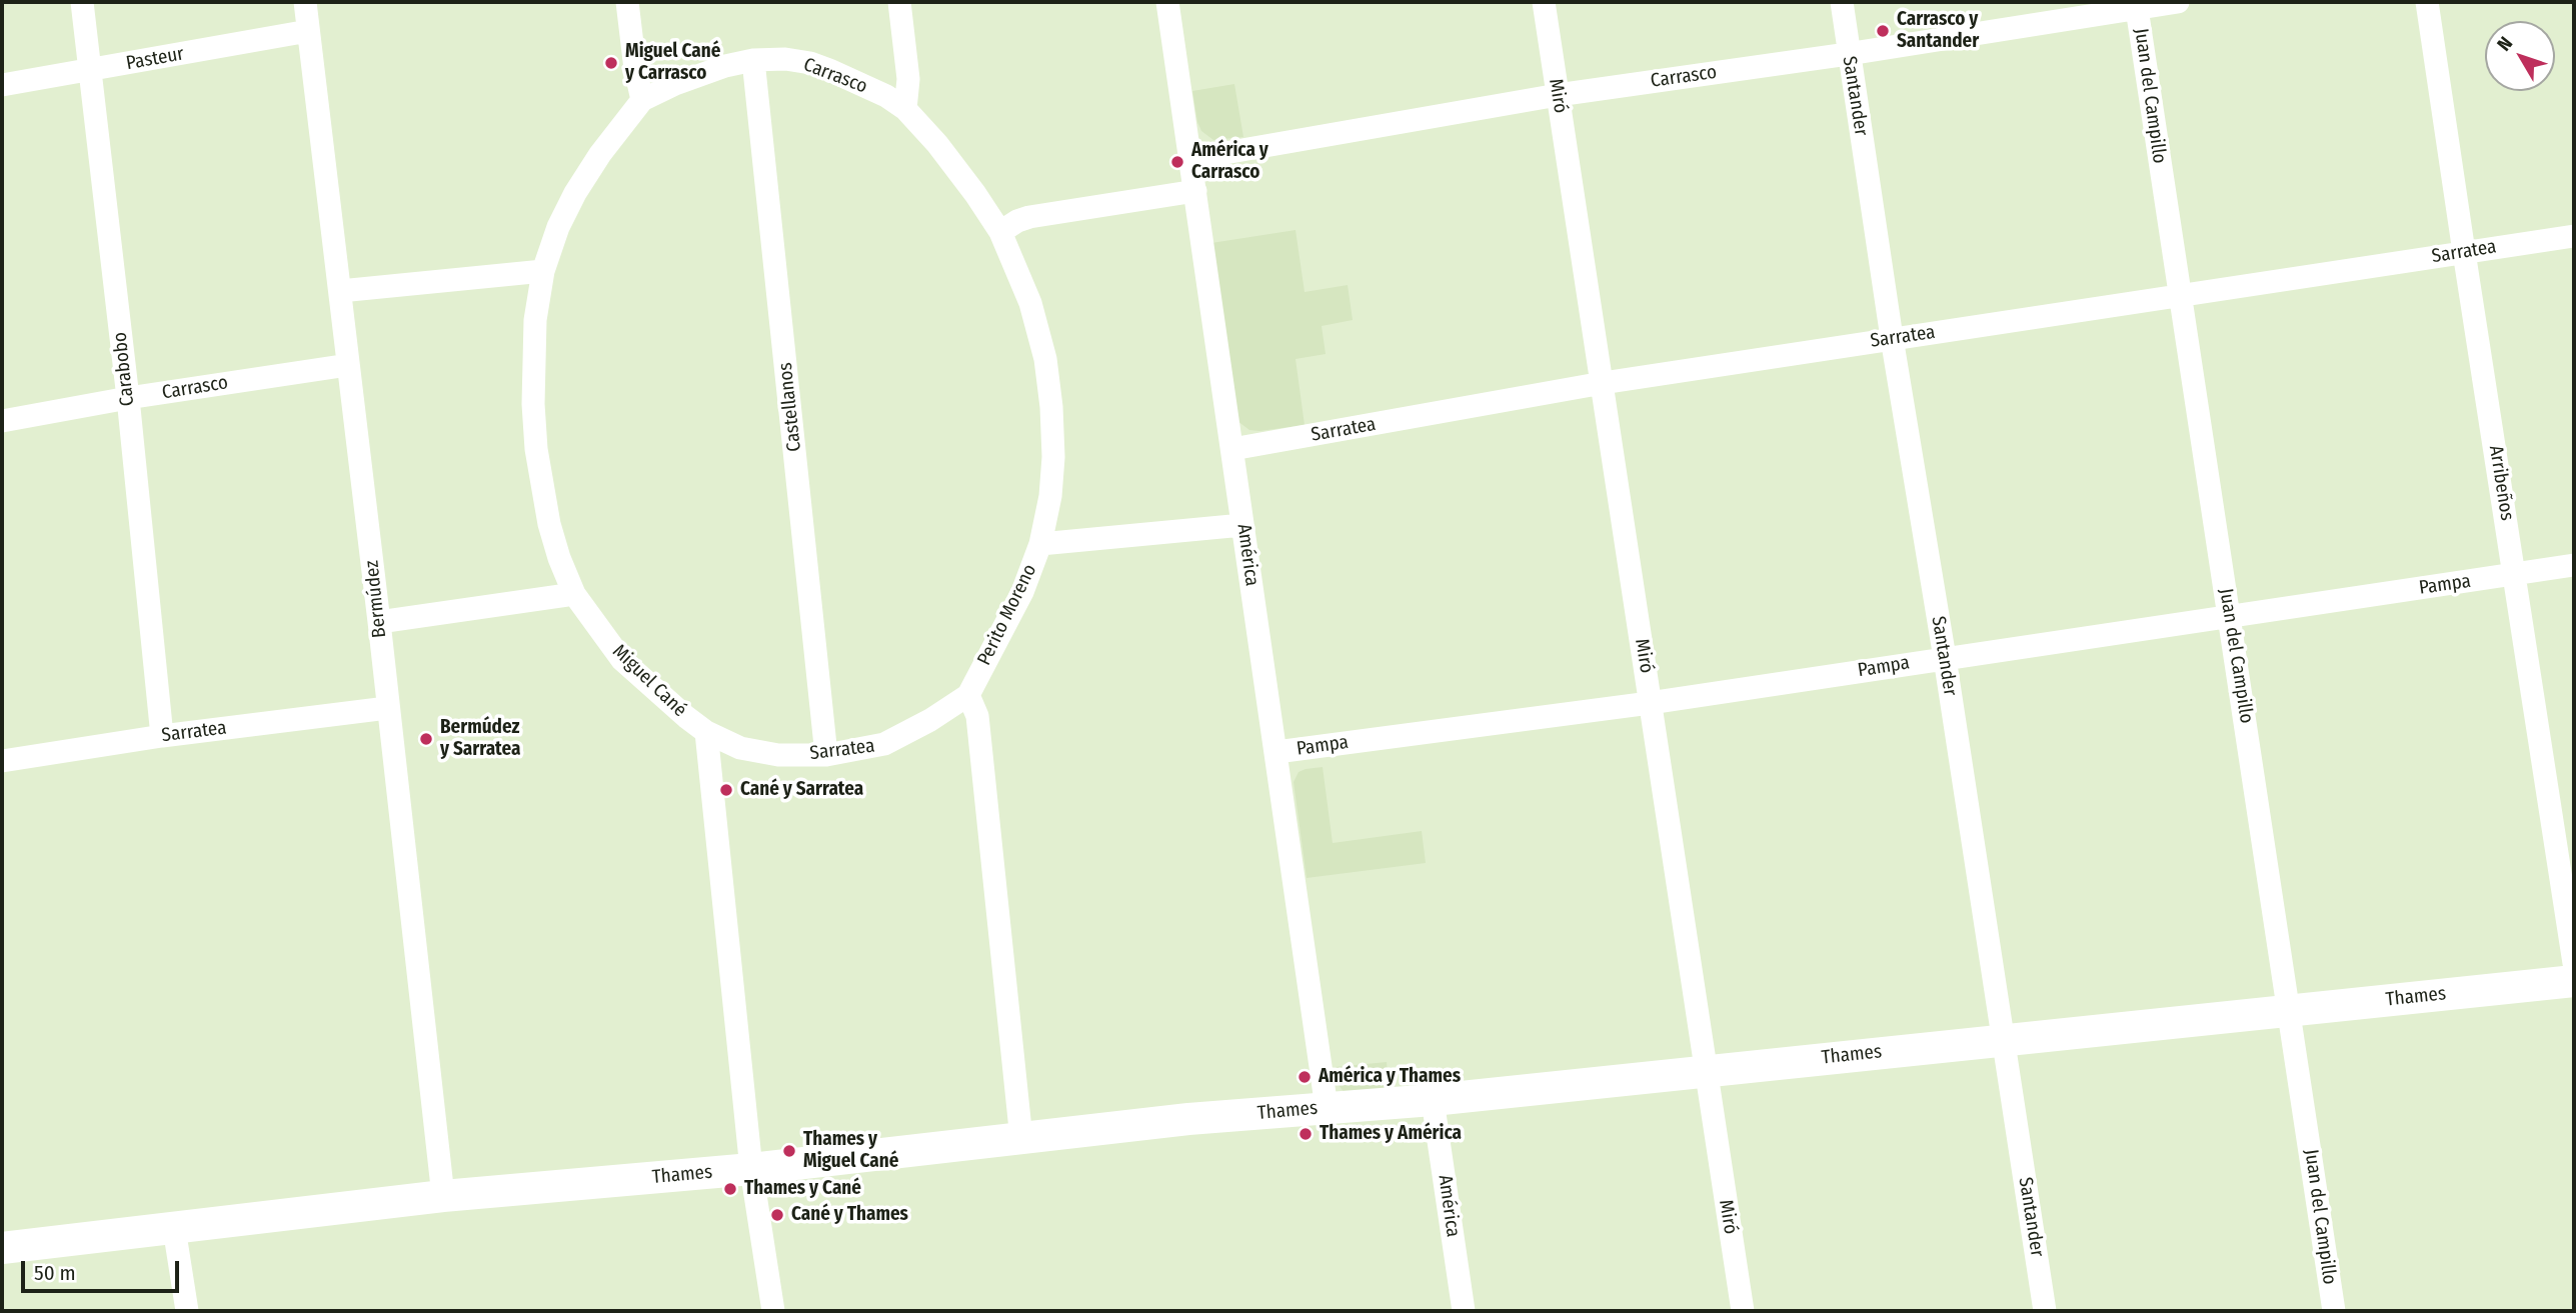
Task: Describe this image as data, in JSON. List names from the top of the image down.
{
  "streets": {
    "street": [
      "Pasteur",
      "Carrasco",
      "Miró",
      "Santander",
      "Juan del Campillo",
      "Sarratea",
      "Carabobo",
      "Castellanos",
      "Arribeños",
      "América",
      "Pampa",
      "Bermúdez",
      "Perito Moreno",
      "Miguel Cané",
      "Thames"
    ]
  },
  "crossings": [
    ["Pasteur", "Carabobo"],
    ["Pasteur", "Bermúdez"],
    ["Carrasco", "Miró"],
    ["Carrasco", "Santander"],
    ["Carrasco", "Juan del Campillo"],
    ["Carrasco", "Carabobo"],
    ["Carrasco", "Castellanos"],
    ["Carrasco", "América"],
    ["Carrasco", "Bermúdez"],
    ["Carrasco", "Perito Moreno"],
    ["Carrasco", "Miguel Cané"],
    ["Miró", "Sarratea"],
    ["Miró", "Pampa"],
    ["Miró", "Thames"],
    ["Santander", "Sarratea"],
    ["Santander", "Pampa"],
    ["Santander", "Thames"],
    ["Juan del Campillo", "Sarratea"],
    ["Juan del Campillo", "Pampa"],
    ["Juan del Campillo", "Thames"],
    ["Sarratea", "Carabobo"],
    ["Sarratea", "Castellanos"],
    ["Sarratea", "Arribeños"],
    ["Sarratea", "América"],
    ["Sarratea", "Bermúdez"],
    ["Sarratea", "Perito Moreno"],
    ["Sarratea", "Miguel Cané"],
    ["Arribeños", "Pampa"],
    ["América", "Pampa"],
    ["América", "Thames"],
    ["Bermúdez", "Thames"]
  ],
  "places": [
    "Carrasco y Santander",
    "Miguel Cané y Carrasco",
    "América y Carrasco",
    "Bermúdez y Sarratea",
    "Cané y Sarratea",
    "América y Thames",
    "Thames y América",
    "Thames y Miguel Cané",
    "Thames y Cané",
    "Cané y Thames"
  ],
  "scale_bar": "50 m",
  "north": "top left"
}
